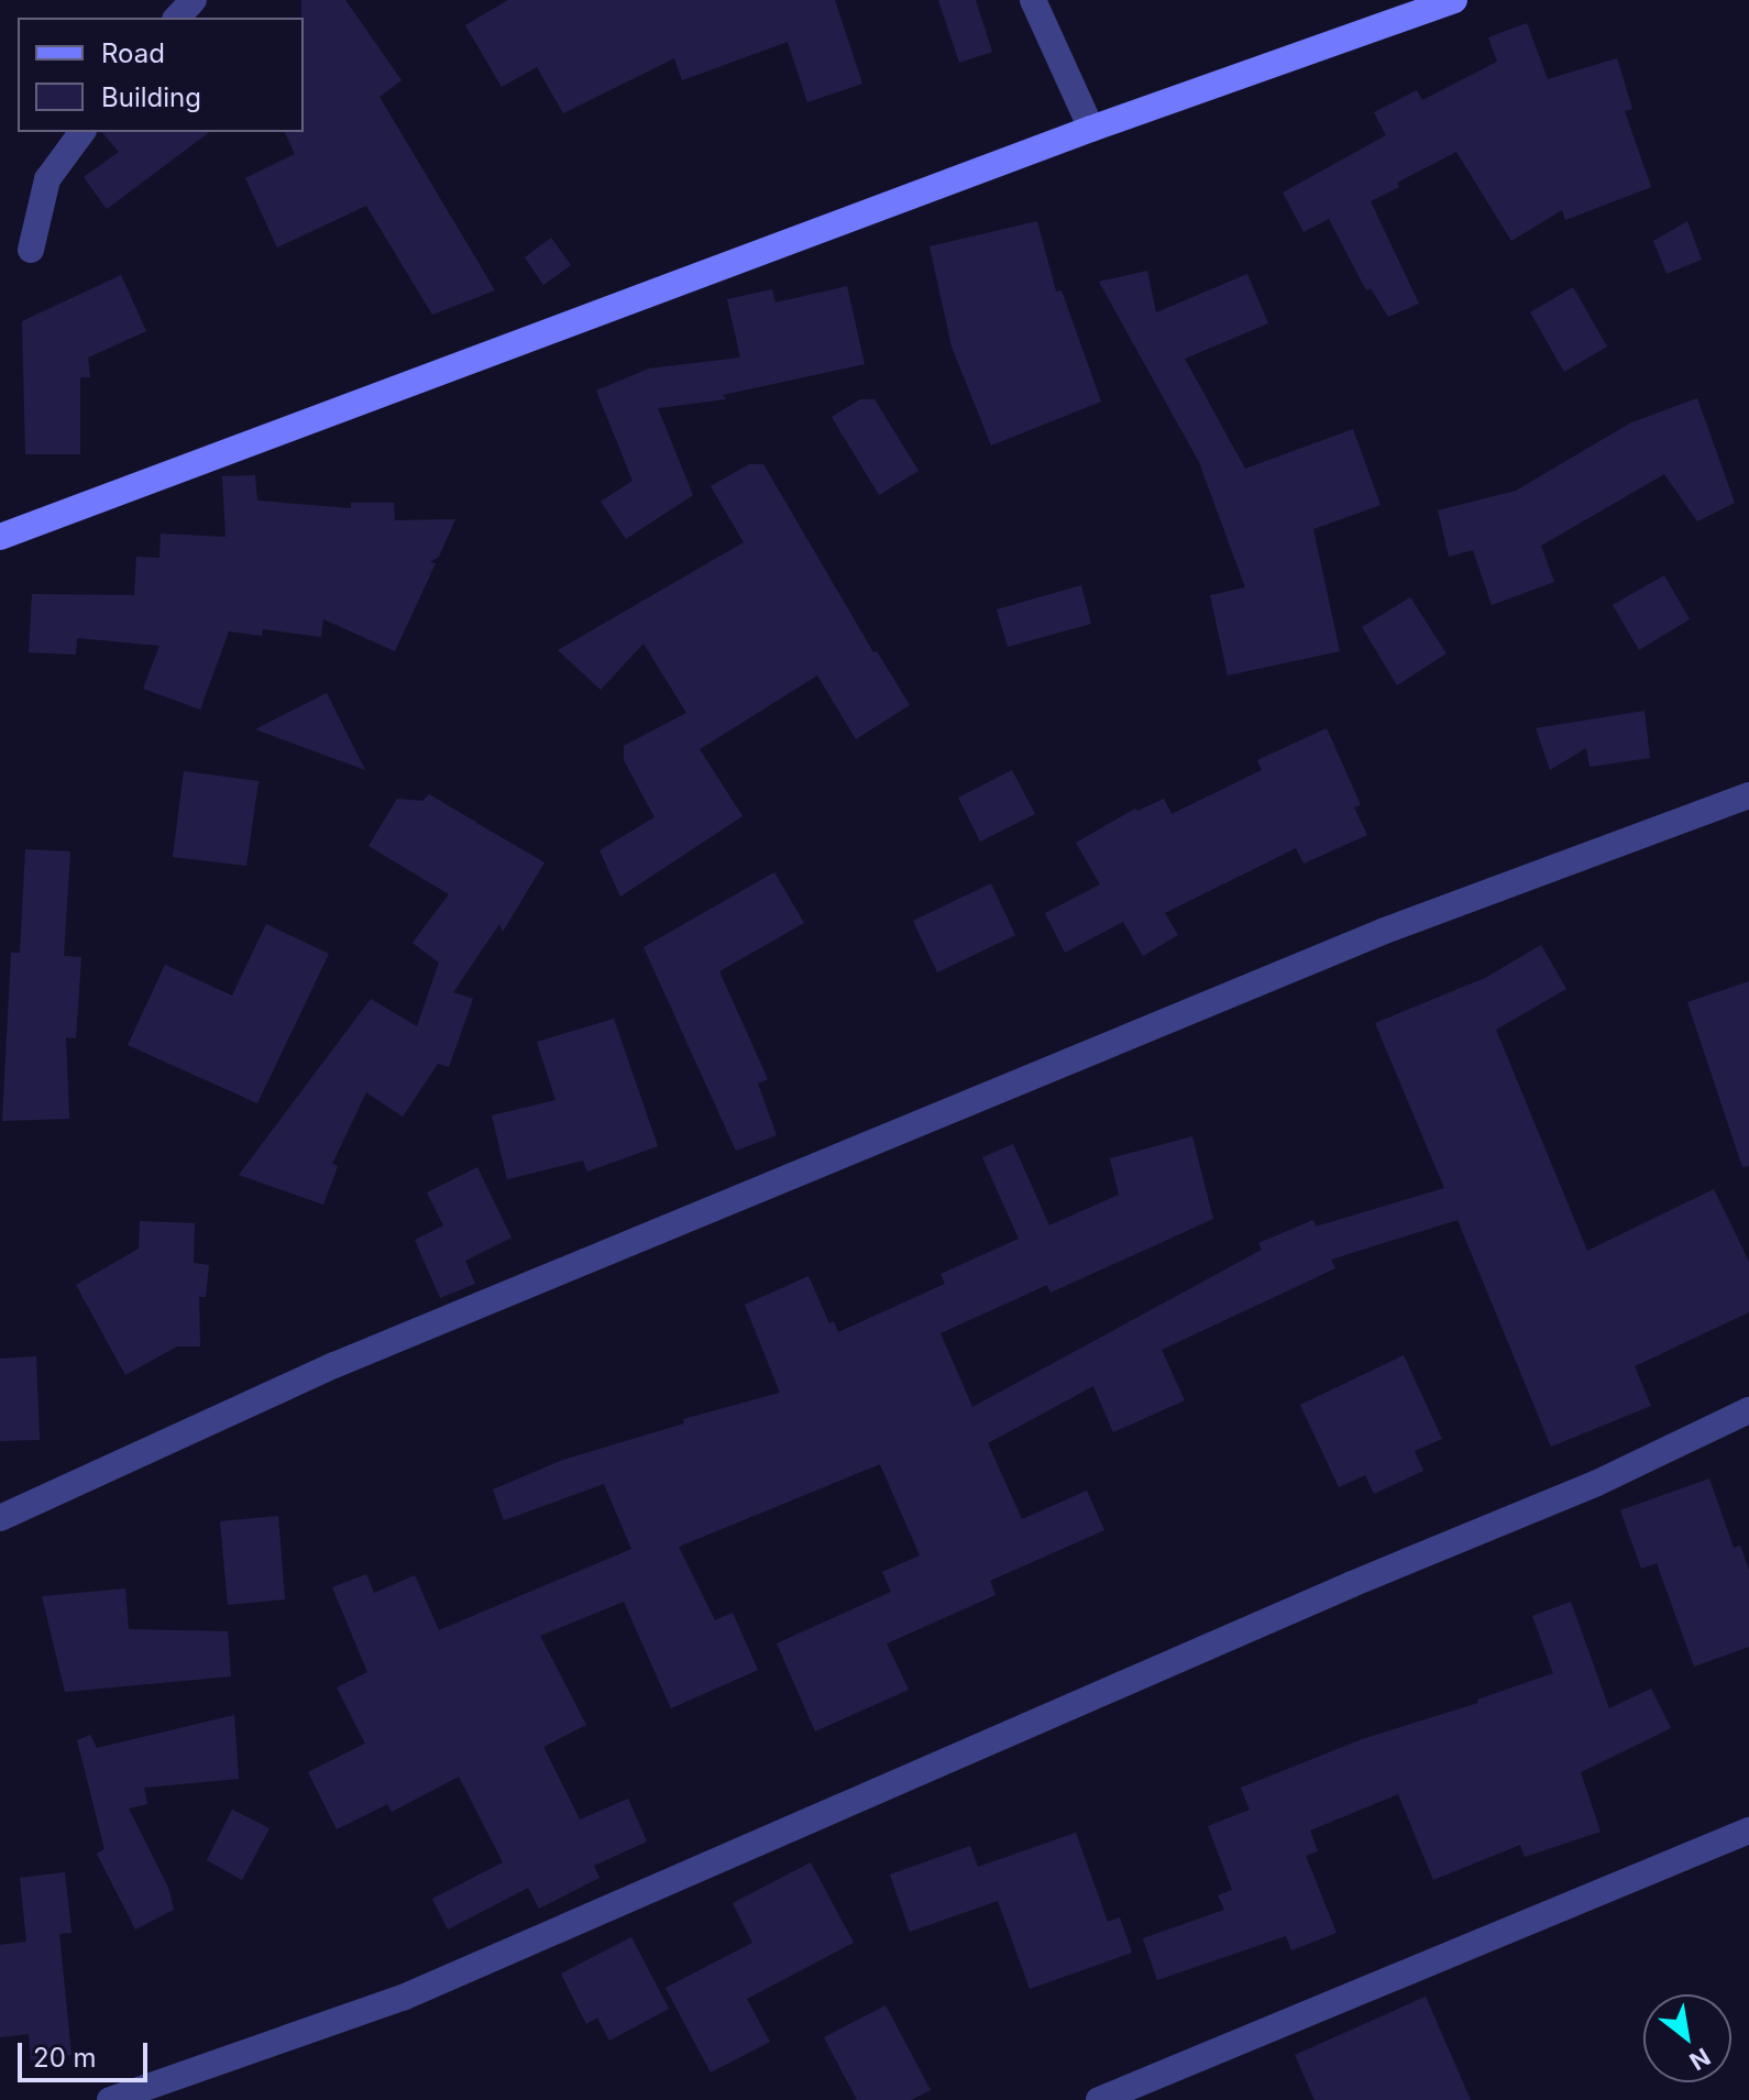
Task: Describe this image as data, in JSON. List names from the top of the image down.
{
  "legend": ["Road", "Building"],
  "scale_bar": "20 m",
  "north": "bottom right"
}
